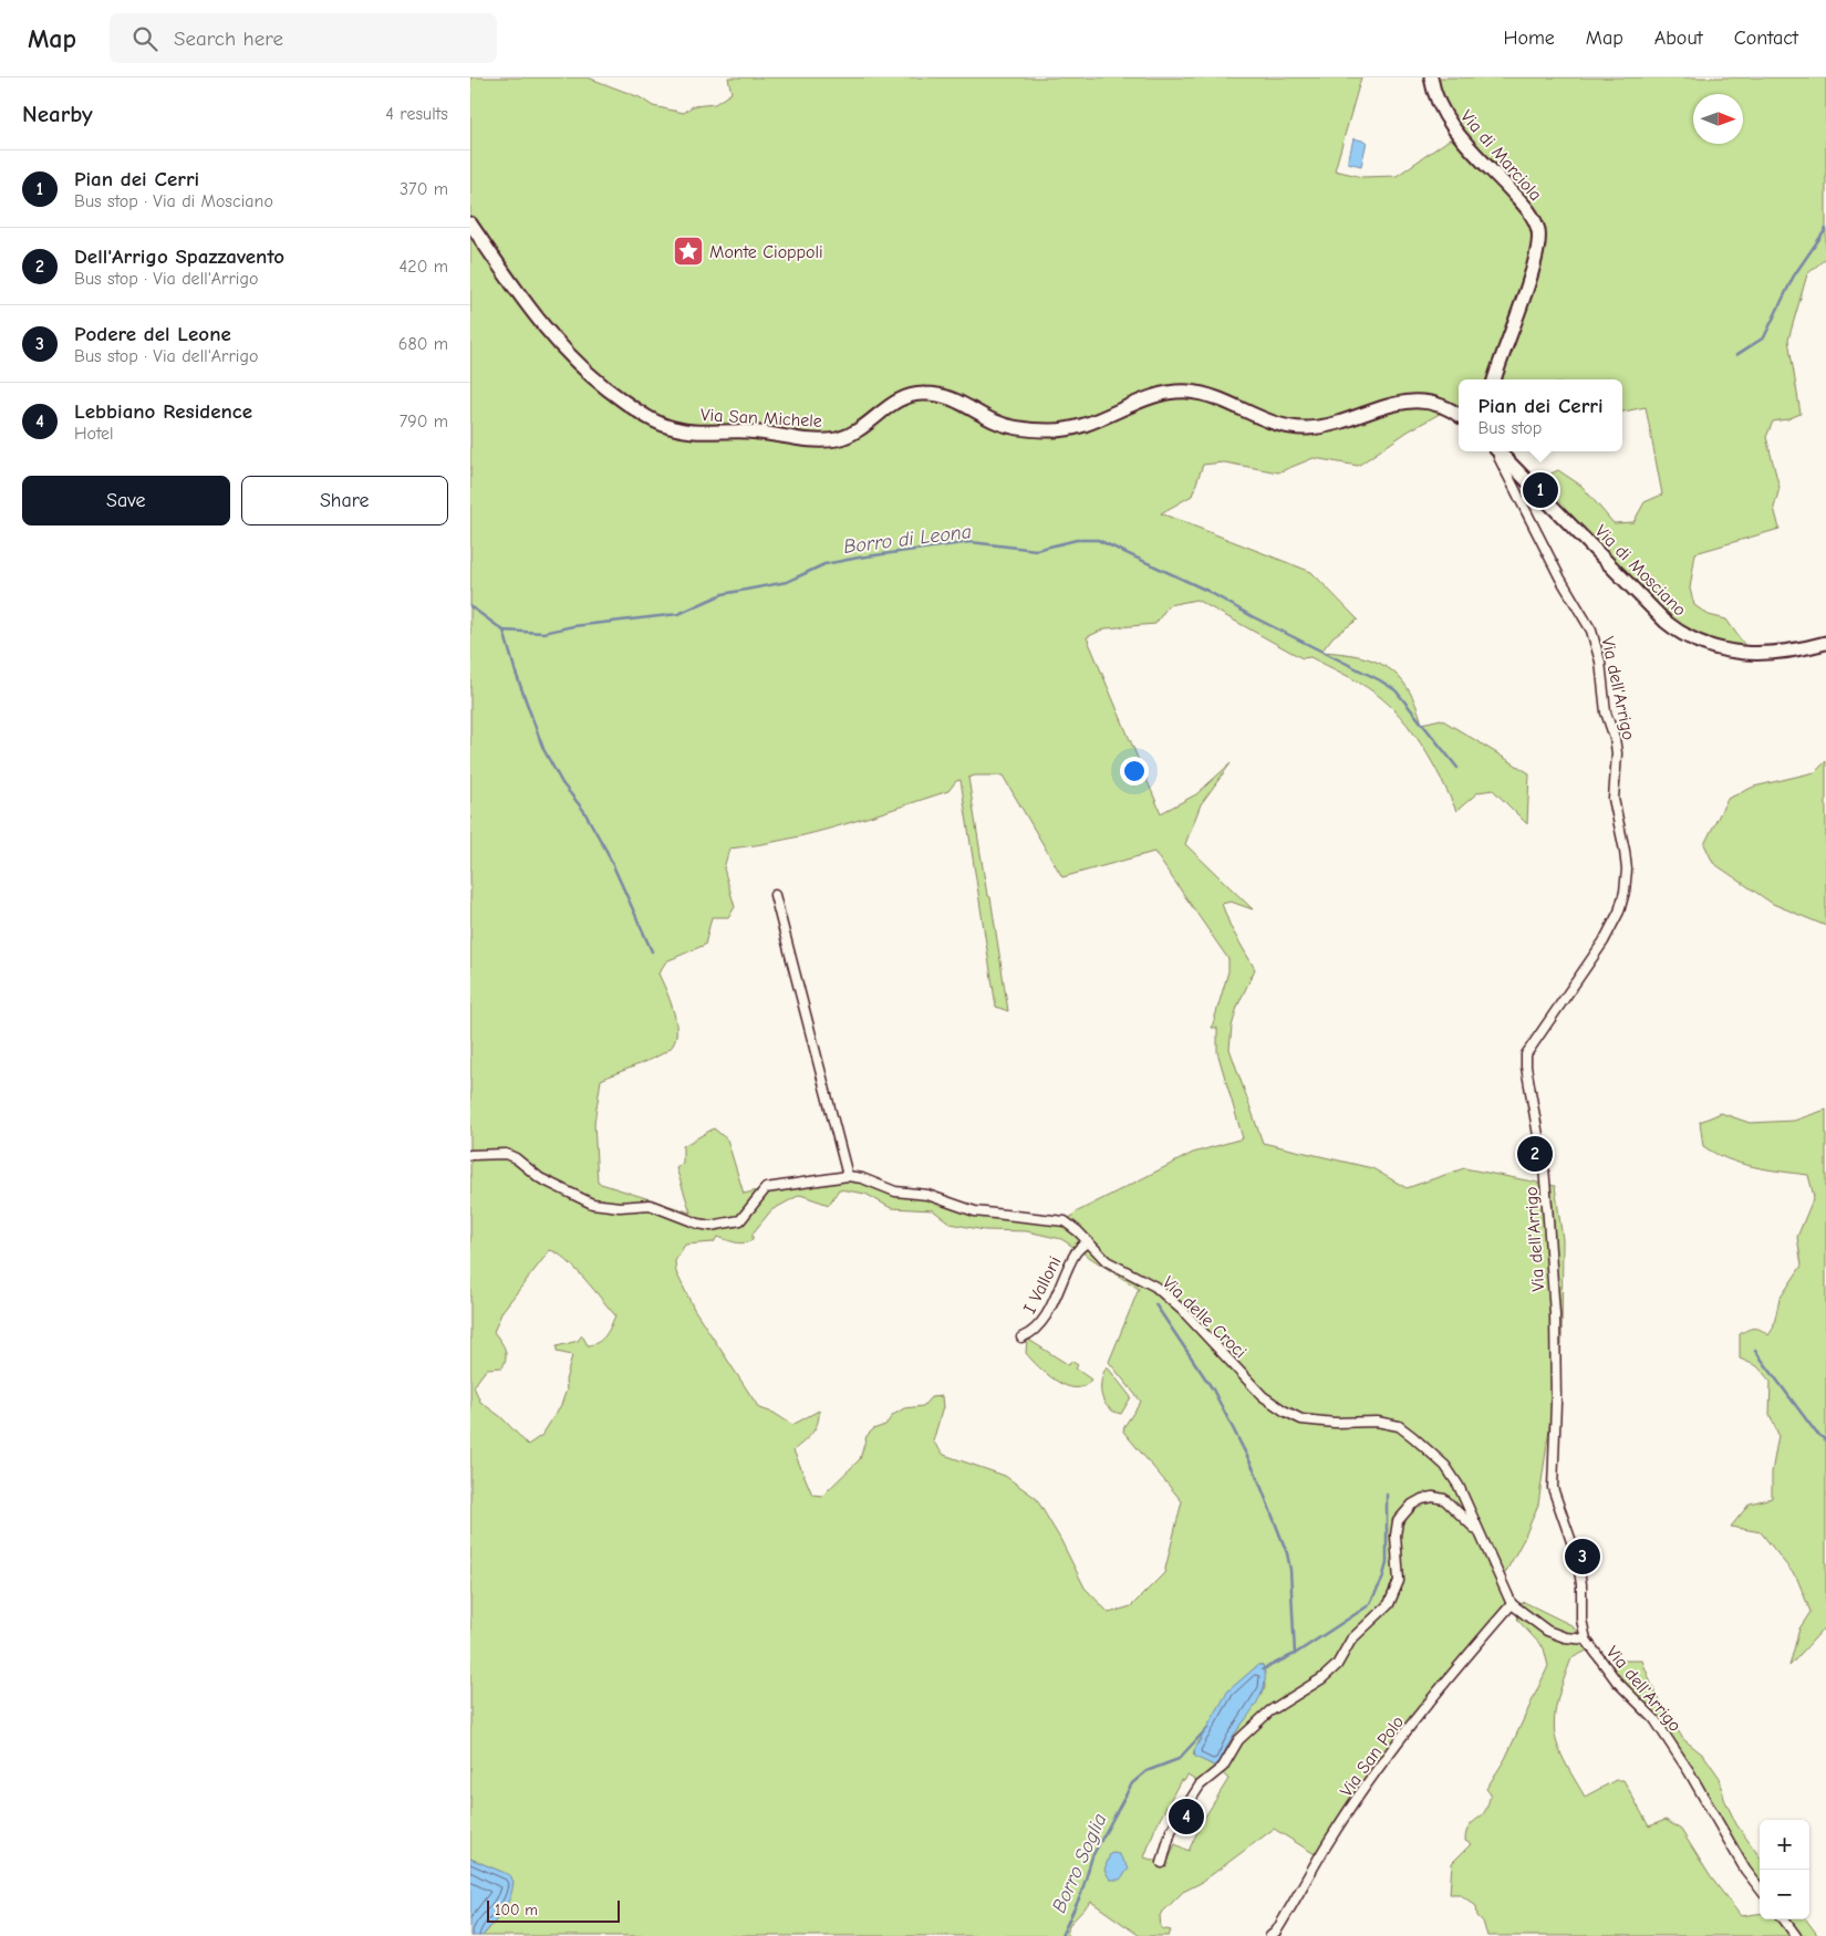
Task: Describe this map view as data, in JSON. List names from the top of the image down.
{
  "streets": {
    "main road": ["Via di Marciola", "Via San Michele", "Via di Mosciano"],
    "street": [
      "Via dell'Arrigo",
      "I Valloni",
      "Via delle Croci",
      "Via San Polo"
    ]
  },
  "crossings": [
    ["Via dell'Arrigo", "Via delle Croci"],
    ["I Valloni", "Via delle Croci"],
    ["Via delle Croci", "Via San Polo"]
  ],
  "water": ["Borro di Leona", "Borro Soglia"],
  "places": {
    "place": ["Monte Cioppoli"]
  },
  "scale_bar": "100 m",
  "north": "right",
  "page": {
    "header": "Map",
    "search": "Search here",
    "nav": [
      "Home",
      "Map",
      "About",
      "Contact"
    ],
    "heading": ["Nearby", "4 results"],
    "list": [
      {
        "mark": "1",
        "name": "Pian dei Cerri",
        "note": "Bus stop · Via di Mosciano",
        "value": "370 m"
      },
      {
        "mark": "2",
        "name": "Dell'Arrigo Spazzavento",
        "note": "Bus stop · Via dell'Arrigo",
        "value": "420 m"
      },
      {
        "mark": "3",
        "name": "Podere del Leone",
        "note": "Bus stop · Via dell'Arrigo",
        "value": "680 m"
      },
      {
        "mark": "4",
        "name": "Lebbiano Residence",
        "note": "Hotel",
        "value": "790 m"
      }
    ],
    "popup": ["Pian dei Cerri", "Bus stop"],
    "buttons": ["Save", "Share"],
    "pins": [
      "1",
      "2",
      "3",
      "4"
    ],
    "map_buttons": ["+", "−"],
    "scale": "100 m"
  }
}
